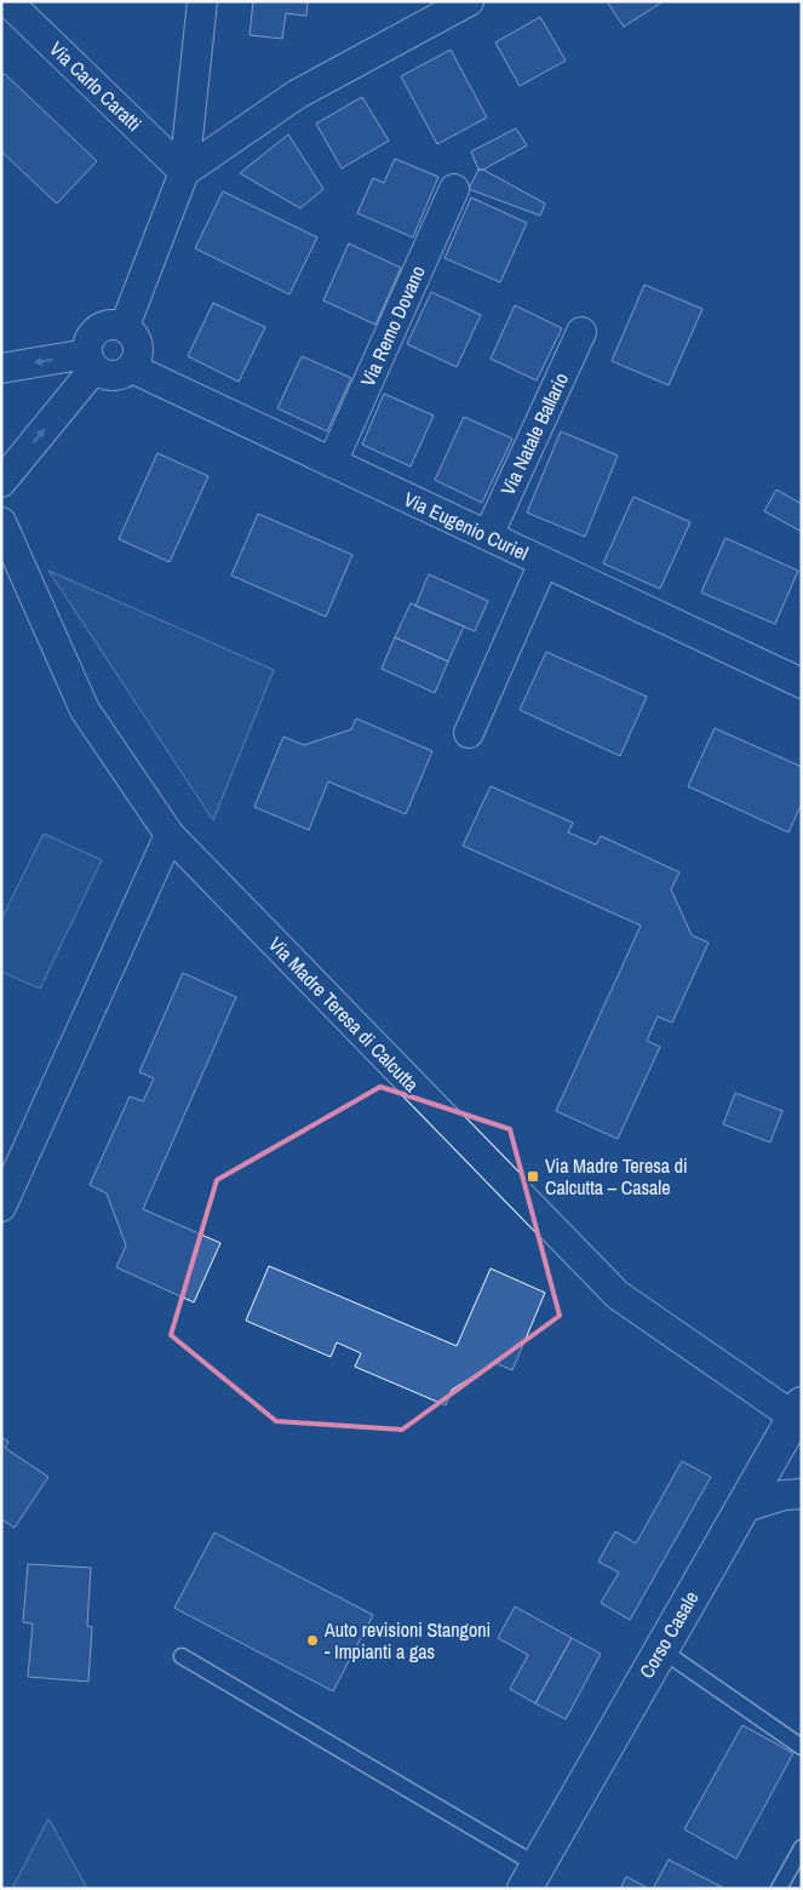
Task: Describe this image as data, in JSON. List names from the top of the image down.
{
  "streets": {
    "street": [
      "Via Carlo Caratti",
      "Via Remo Dovano",
      "Via Natale Ballario",
      "Via Eugenio Curiel",
      "Via Madre Teresa di Calcutta",
      "Corso Casale"
    ]
  },
  "crossings": [
    ["Via Remo Dovano", "Via Eugenio Curiel"],
    ["Via Natale Ballario", "Via Eugenio Curiel"],
    ["Via Madre Teresa di Calcutta", "Corso Casale"]
  ],
  "places": {
    "transit": ["Via Madre Teresa di Calcutta – Casale"],
    "other": ["Auto revisioni Stangoni - Impianti a gas"]
  }
}
